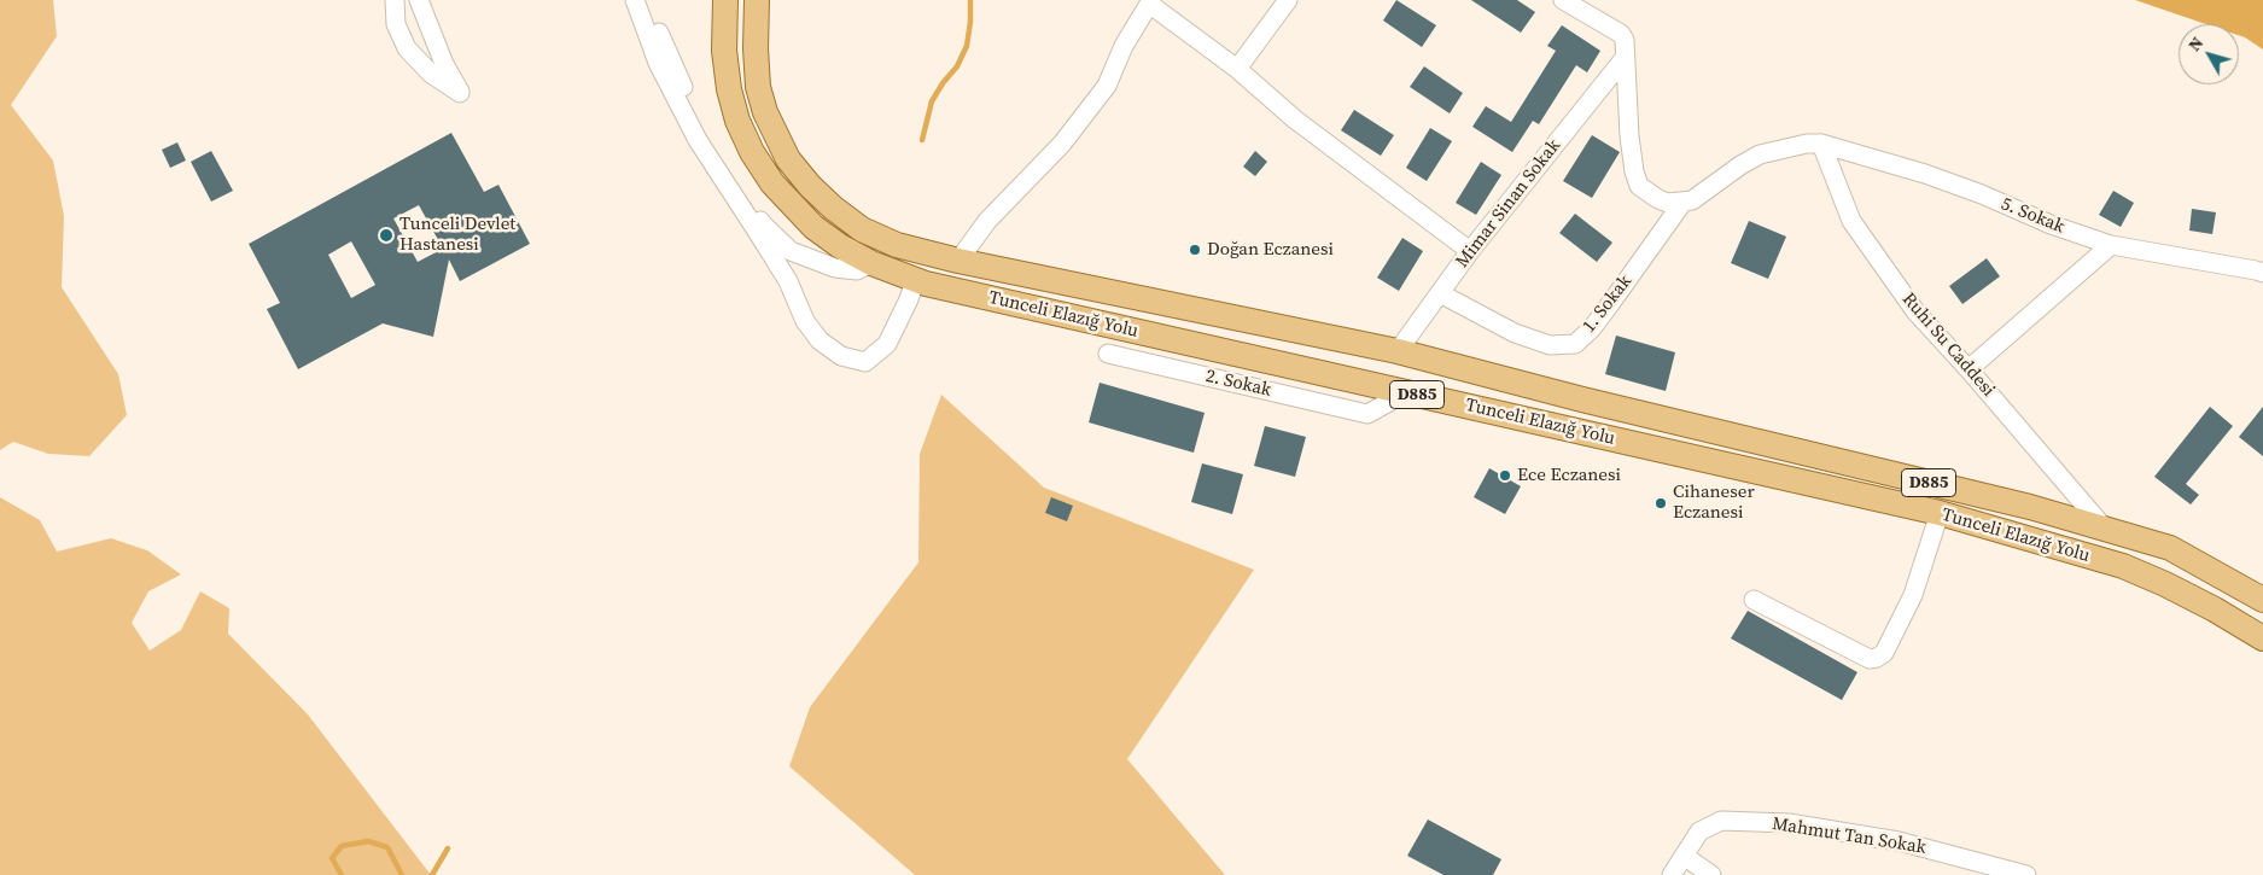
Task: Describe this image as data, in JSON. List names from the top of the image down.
{
  "streets": {
    "main road": ["Tunceli Elazığ Yolu", "D885"],
    "street": [
      "Mimar Sinan Sokak",
      "5. Sokak",
      "1. Sokak",
      "Ruhi Su Caddesi",
      "2. Sokak",
      "Mahmut Tan Sokak"
    ]
  },
  "crossings": [
    ["Mimar Sinan Sokak", "1. Sokak"],
    ["Mimar Sinan Sokak", "Tunceli Elazığ Yolu"],
    ["5. Sokak", "Ruhi Su Caddesi"],
    ["Tunceli Elazığ Yolu", "Ruhi Su Caddesi"],
    ["Tunceli Elazığ Yolu", "2. Sokak"]
  ],
  "places": [
    "Tunceli Devlet Hastanesi",
    "Doğan Eczanesi",
    "Ece Eczanesi",
    "Cihaneser Eczanesi"
  ],
  "north": "top left"
}
